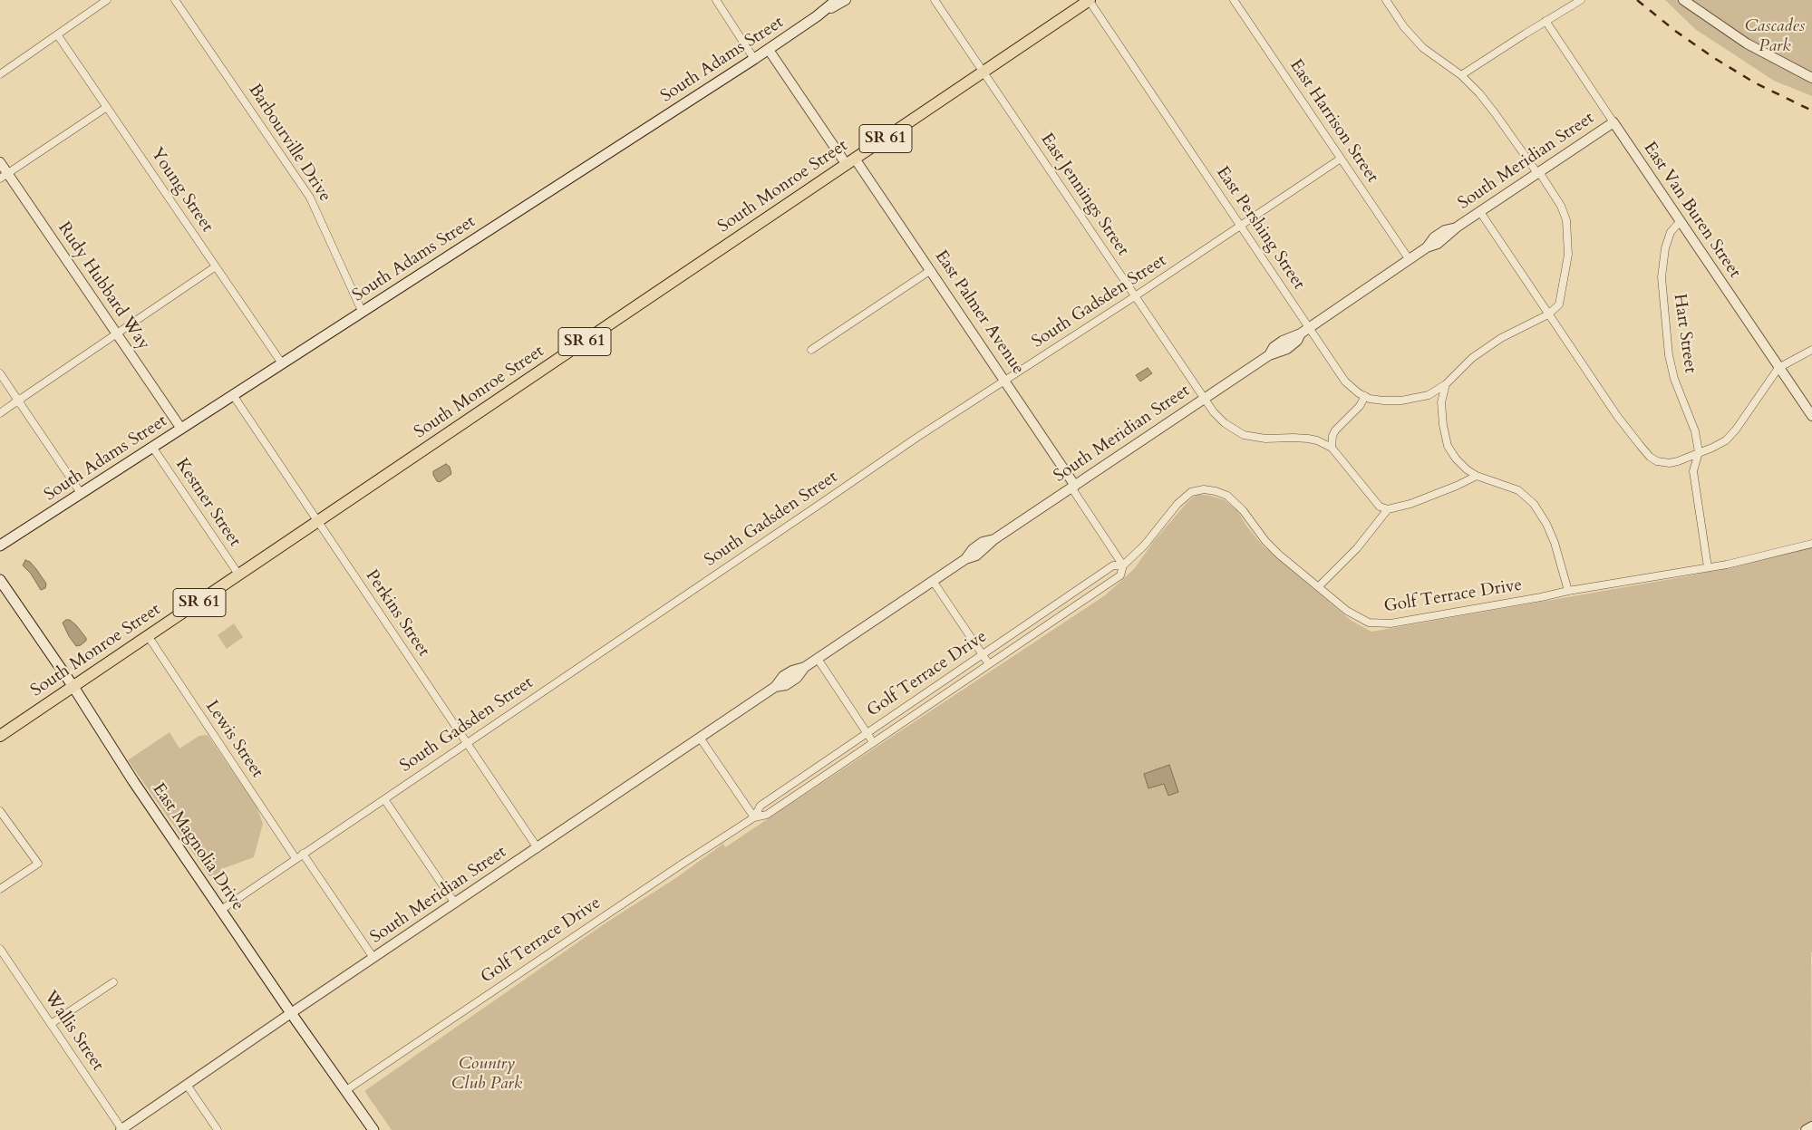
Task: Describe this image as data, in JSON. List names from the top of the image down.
{
  "streets": {
    "main road": [
      "South Adams Street",
      "SR 61",
      "South Monroe Street",
      "East Magnolia Drive"
    ],
    "street": [
      "East Harrison Street",
      "Barbourville Drive",
      "South Meridian Street",
      "Young Street",
      "East Jennings Street",
      "East Van Buren Street",
      "East Pershing Street",
      "Rudy Hubbard Way",
      "South Gadsden Street",
      "East Palmer Avenue",
      "Hart Street",
      "Kestner Street",
      "Golf Terrace Drive",
      "Perkins Street",
      "Lewis Street",
      "Wallis Street"
    ]
  },
  "crossings": [
    ["South Adams Street", "Barbourville Drive"],
    ["South Adams Street", "Young Street"],
    ["South Adams Street", "Rudy Hubbard Way"],
    ["South Adams Street", "East Palmer Avenue"],
    ["South Adams Street", "Kestner Street"],
    ["South Adams Street", "Perkins Street"],
    ["East Harrison Street", "South Meridian Street"],
    ["East Harrison Street", "South Gadsden Street"],
    ["South Meridian Street", "East Jennings Street"],
    ["South Meridian Street", "East Van Buren Street"],
    ["South Meridian Street", "East Pershing Street"],
    ["South Meridian Street", "East Palmer Avenue"],
    ["South Meridian Street", "Perkins Street"],
    ["South Meridian Street", "East Magnolia Drive"],
    ["South Meridian Street", "Wallis Street"],
    ["South Monroe Street", "East Jennings Street"],
    ["South Monroe Street", "East Pershing Street"],
    ["South Monroe Street", "East Palmer Avenue"],
    ["South Monroe Street", "Kestner Street"],
    ["South Monroe Street", "Perkins Street"],
    ["South Monroe Street", "Lewis Street"],
    ["South Monroe Street", "East Magnolia Drive"],
    ["East Jennings Street", "South Gadsden Street"],
    ["East Van Buren Street", "Hart Street"],
    ["East Pershing Street", "South Gadsden Street"],
    ["South Gadsden Street", "East Palmer Avenue"],
    ["South Gadsden Street", "Perkins Street"],
    ["South Gadsden Street", "Lewis Street"],
    ["South Gadsden Street", "East Magnolia Drive"],
    ["East Palmer Avenue", "Golf Terrace Drive"],
    ["Golf Terrace Drive", "East Magnolia Drive"]
  ],
  "parks": ["Cascades Park", "Country Club Park"]
}
